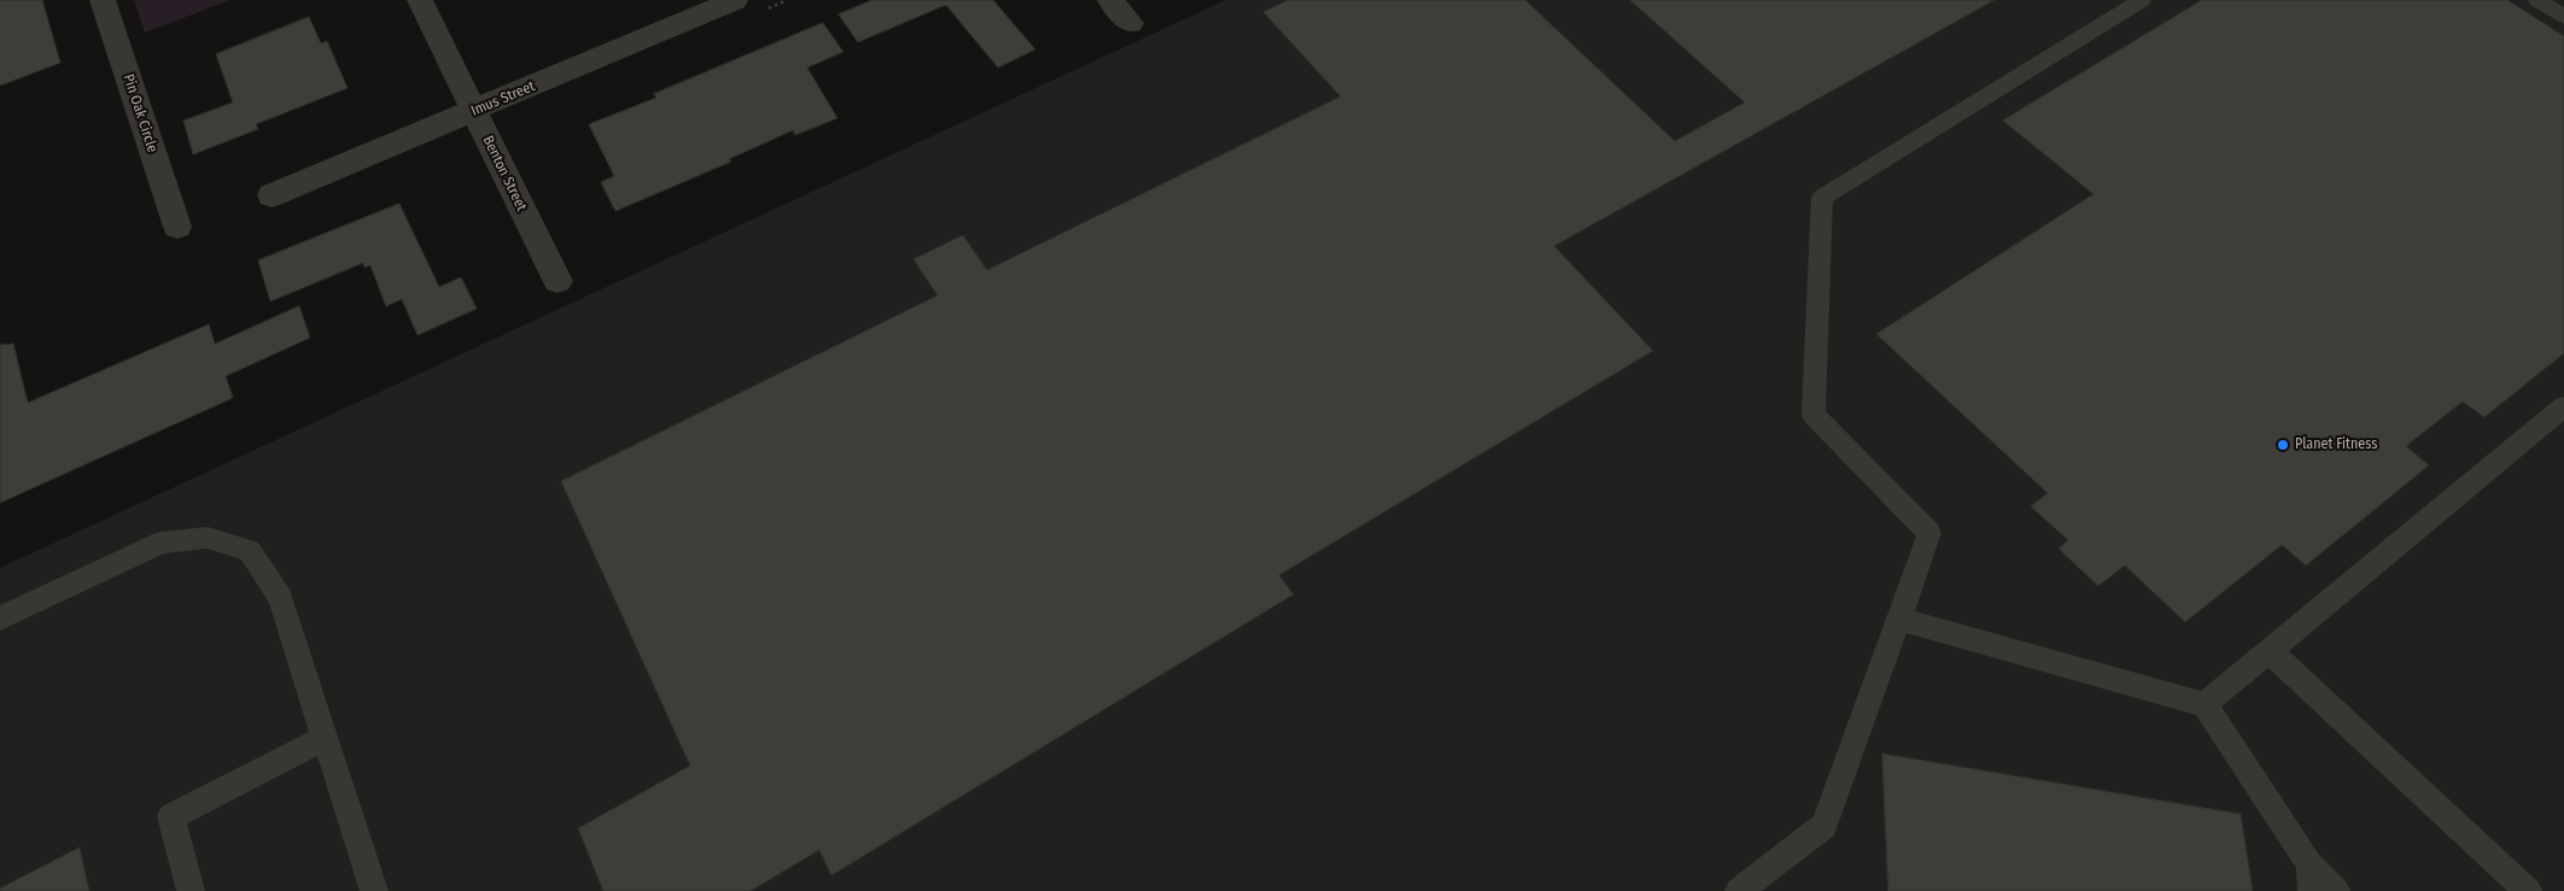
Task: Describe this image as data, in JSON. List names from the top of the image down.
{
  "streets": {
    "street": ["Imus Street", "Pin Oak Circle", "Benton Street"]
  },
  "crossings": [
    ["Imus Street", "Benton Street"]
  ],
  "places": ["Planet Fitness"]
}
